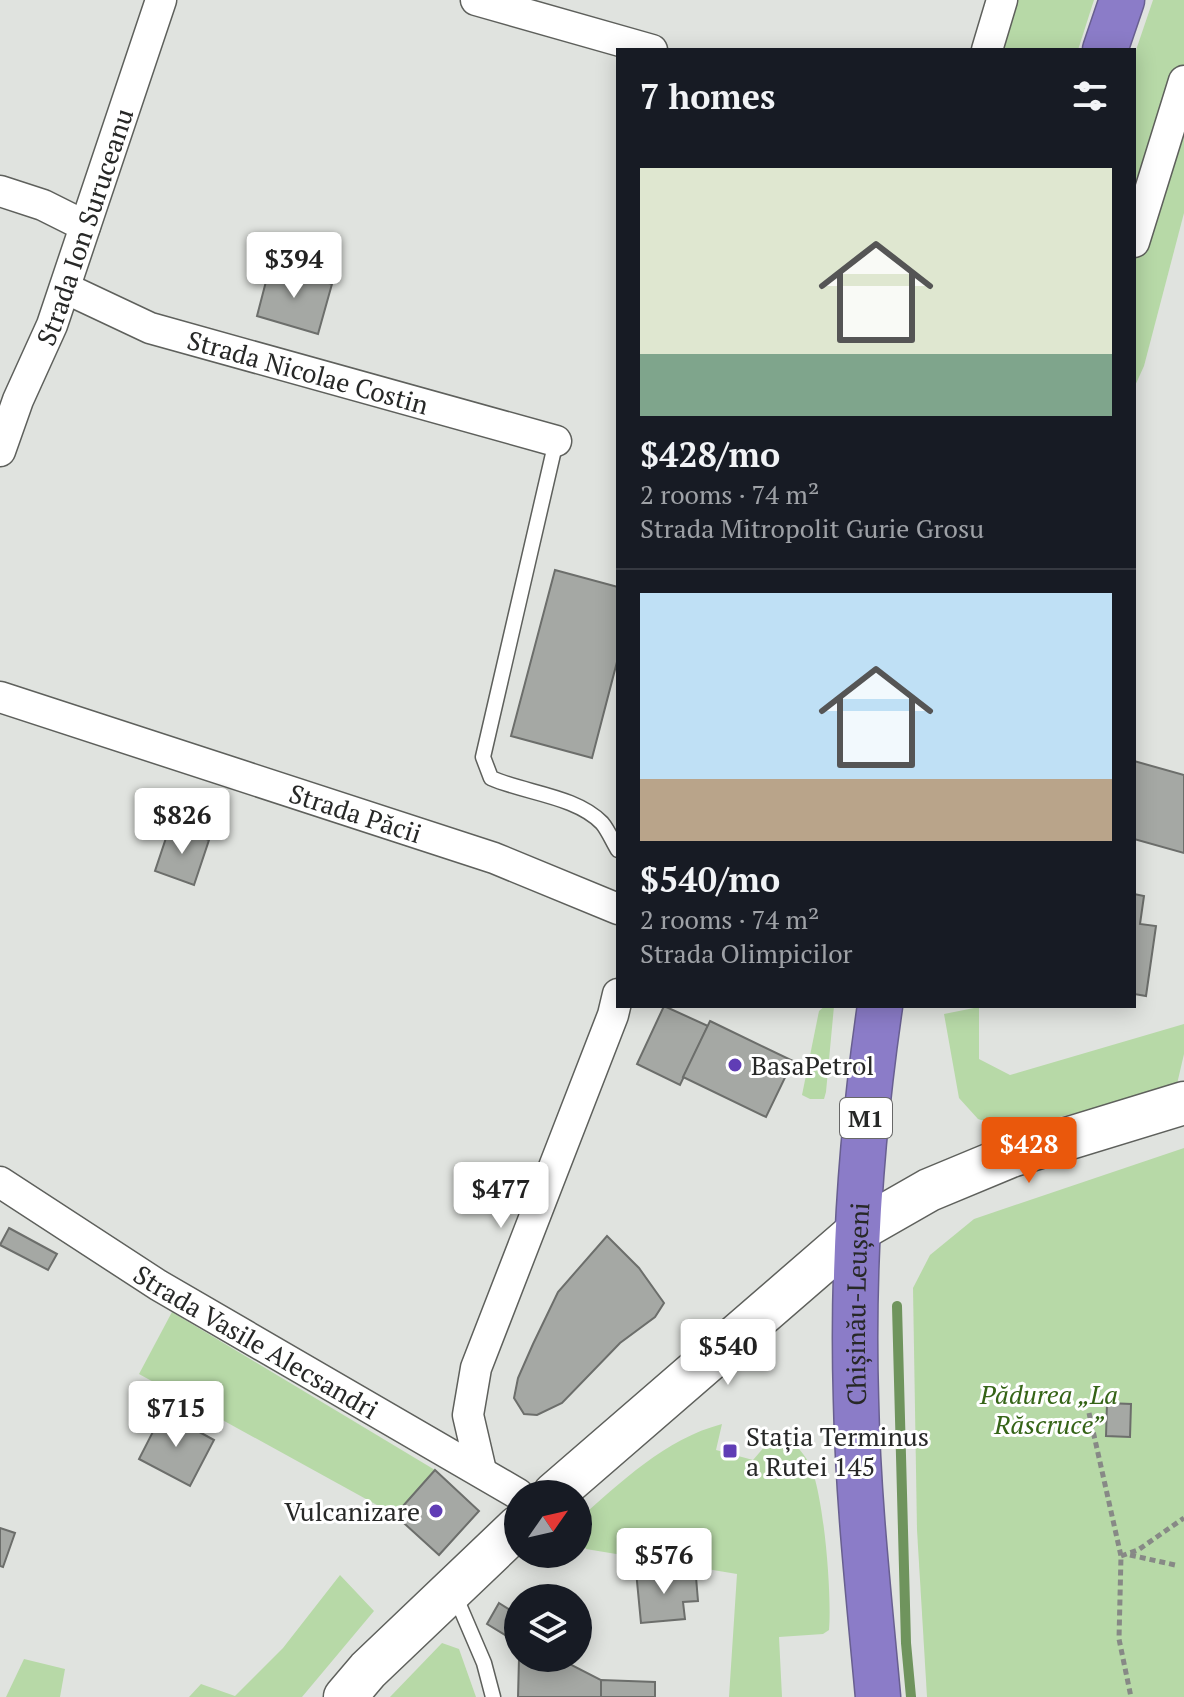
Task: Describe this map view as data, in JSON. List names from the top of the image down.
{
  "streets": {
    "highway": ["M1", "Chișinău-Leușeni"],
    "street": [
      "Strada Ion Suruceanu",
      "Strada Nicolae Costin",
      "Strada Păcii",
      "Strada Vasile Alecsandri"
    ]
  },
  "crossings": [
    ["Strada Ion Suruceanu", "Strada Nicolae Costin"]
  ],
  "parks": ["Pădurea „La Răscruce”"],
  "places": {
    "other": ["BasaPetrol", "Vulcanizare"],
    "transit": ["Stația Terminus a Rutei 145"]
  },
  "north": "top right",
  "page": {
    "heading": "7 homes",
    "list": [
      {
        "name": "$428/mo",
        "note": "2 rooms · 74 m² · Strada Mitropolit Gurie Grosu"
      },
      {
        "name": "$540/mo",
        "note": "2 rooms · 74 m² · Strada Olimpicilor"
      }
    ],
    "price": [
      "$394",
      "$826",
      "$428",
      "$477",
      "$540",
      "$715",
      "$576"
    ]
  }
}
